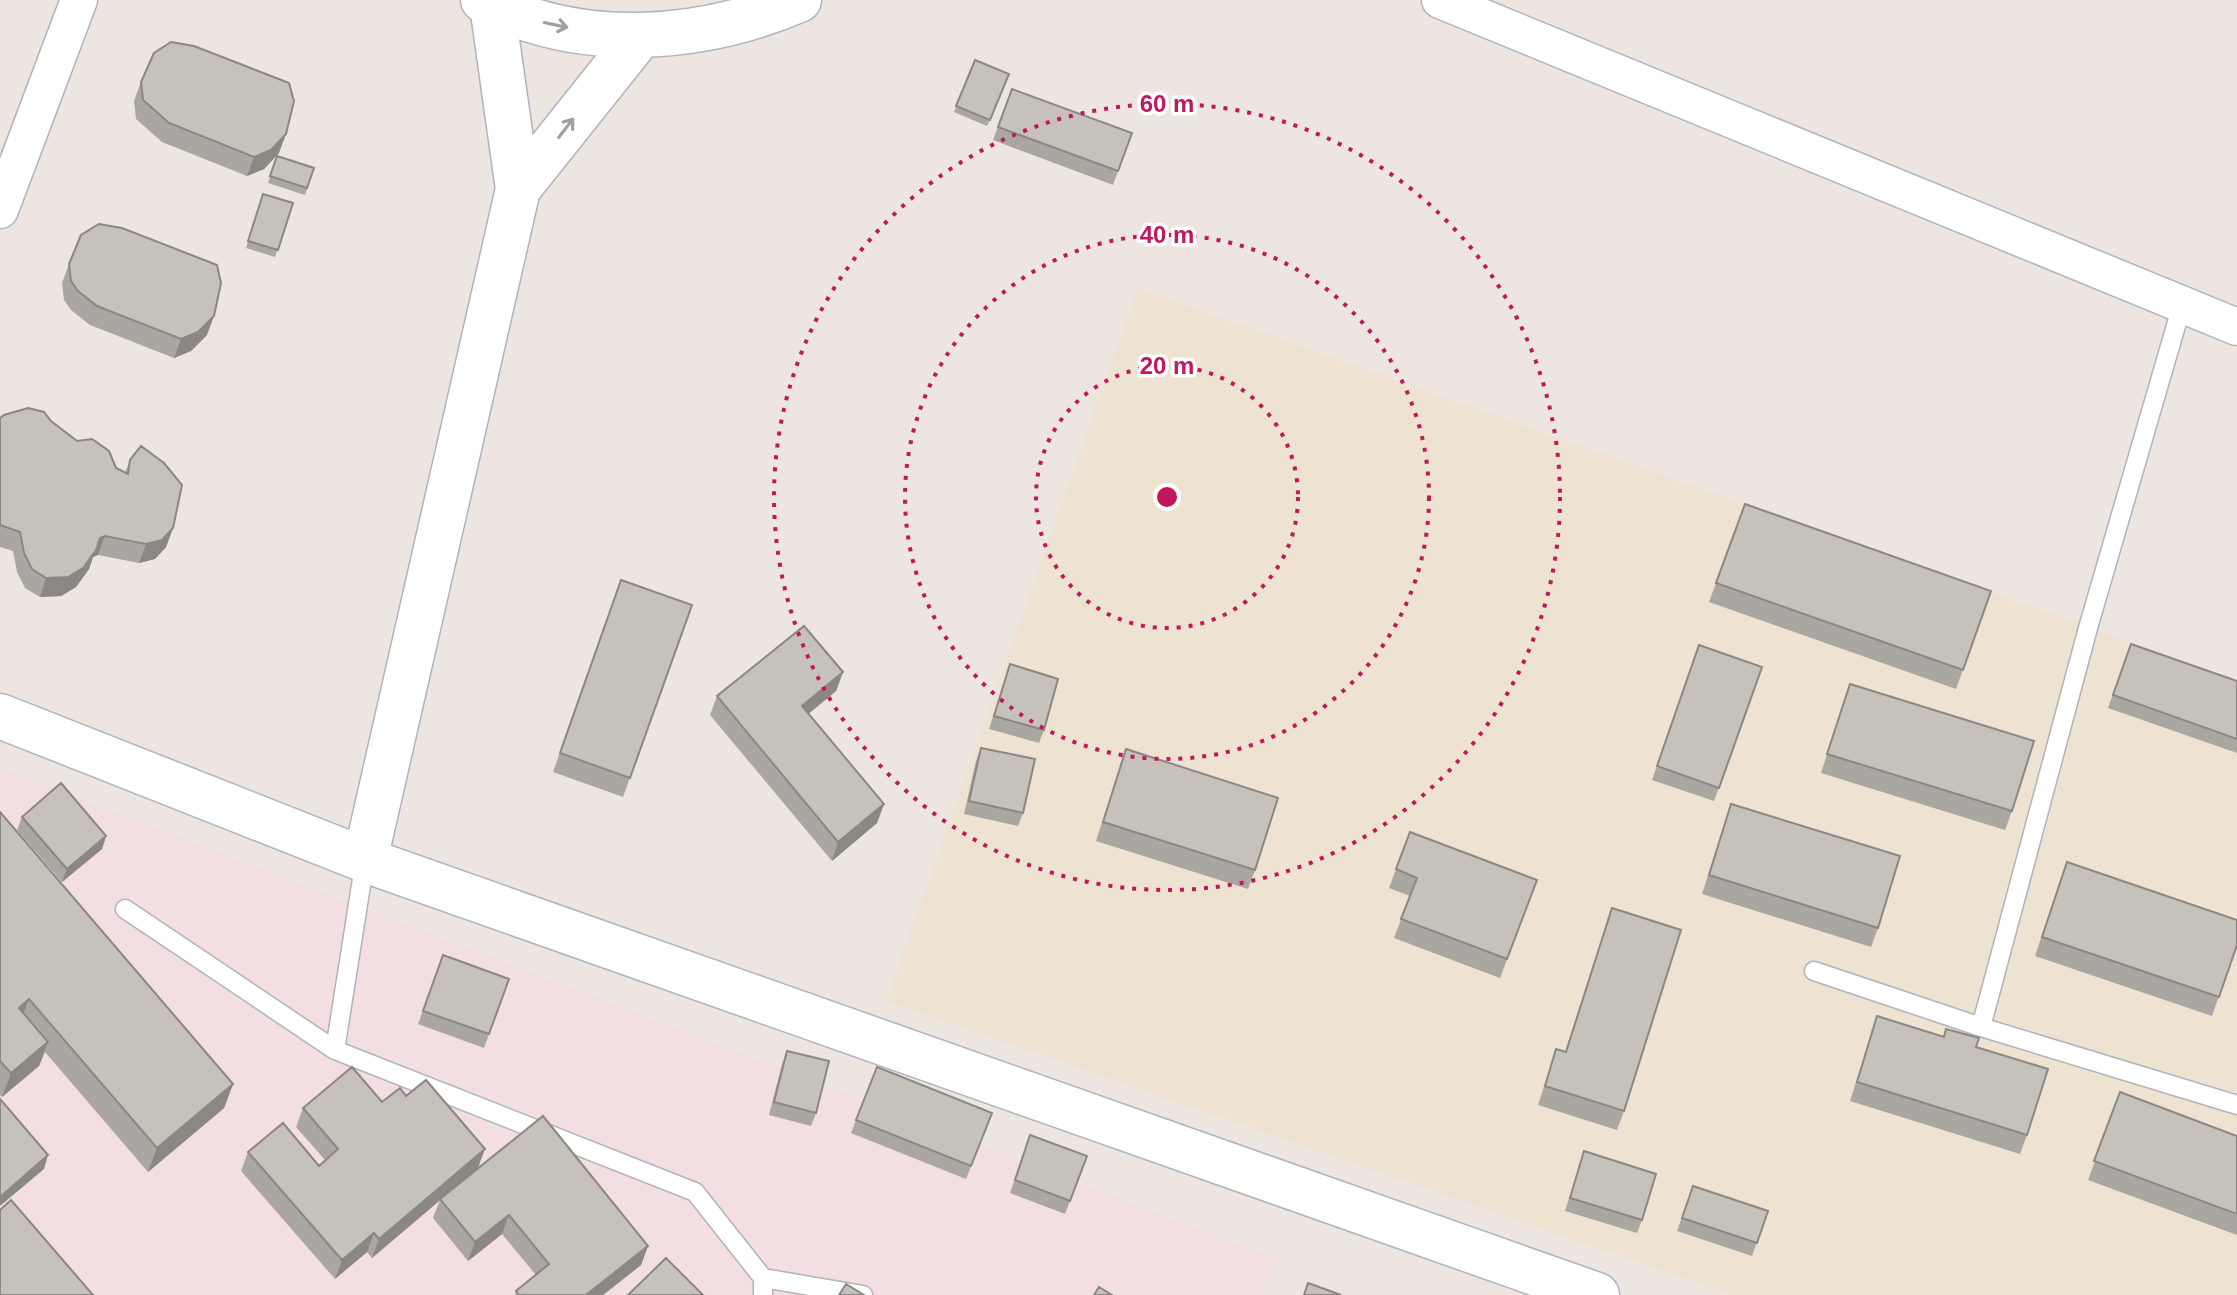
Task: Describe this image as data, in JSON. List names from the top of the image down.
{
  "rings": ["60 m", "40 m", "20 m"]
}
